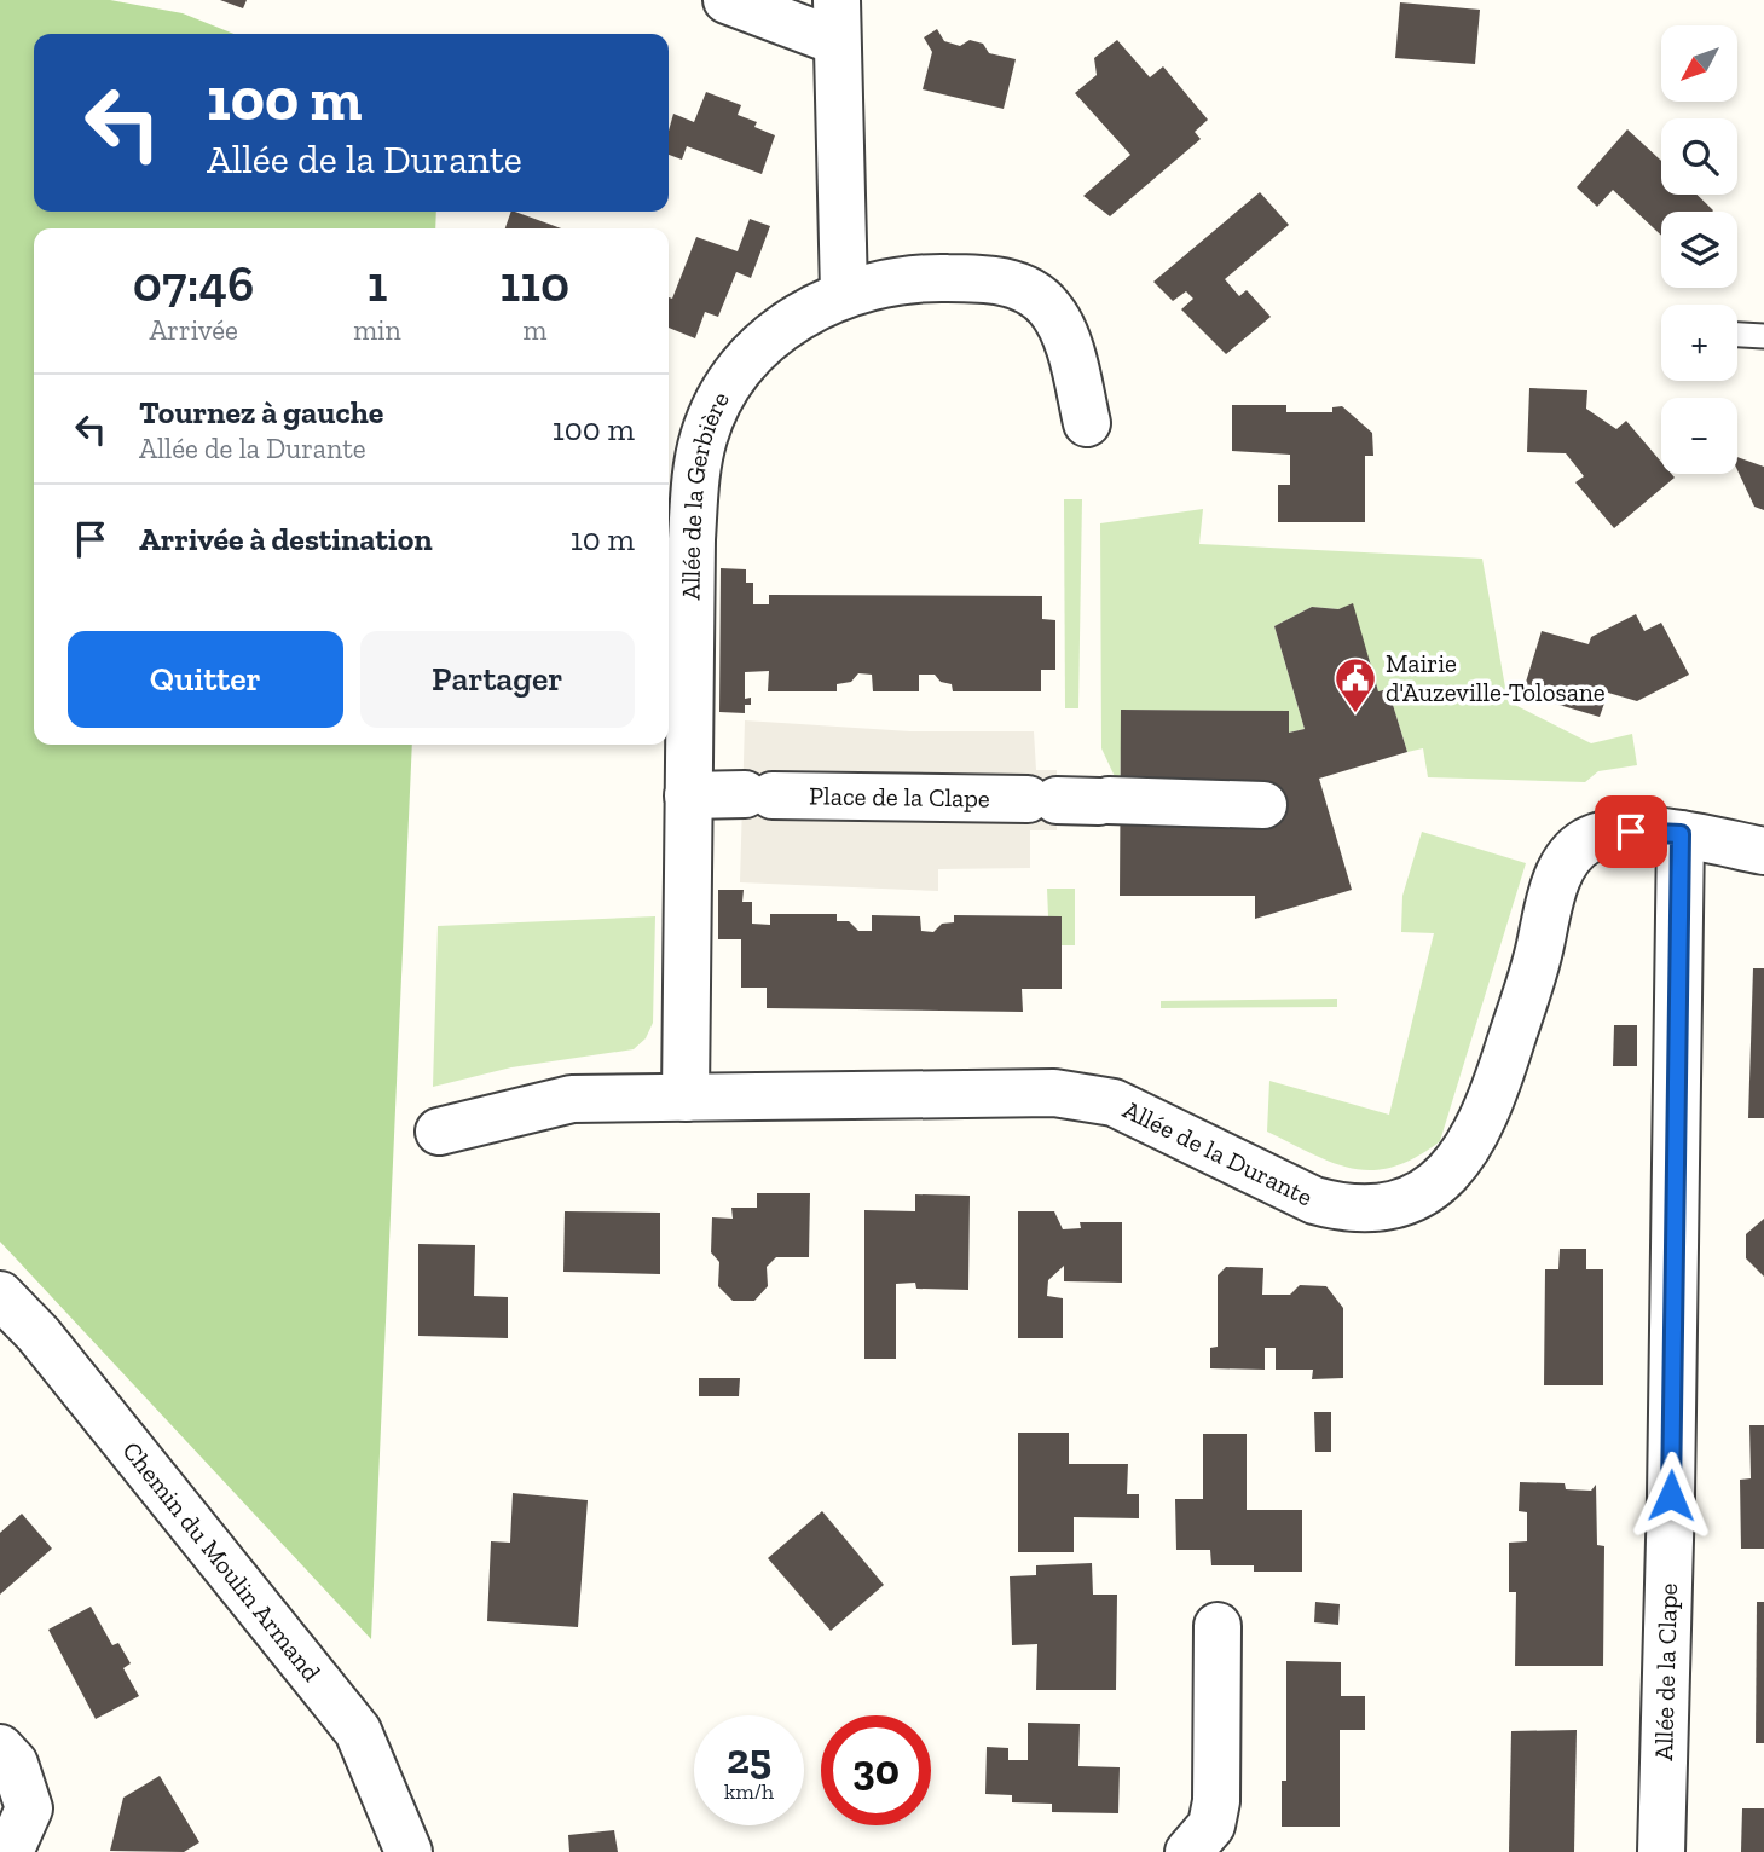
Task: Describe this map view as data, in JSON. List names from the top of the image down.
{
  "streets": {
    "street": [
      "Allée de la Gerbière",
      "Place de la Clape",
      "Allée de la Durante",
      "Chemin du Moulin Armand",
      "Allée de la Clape"
    ]
  },
  "crossings": [
    ["Allée de la Gerbière", "Place de la Clape"],
    ["Allée de la Gerbière", "Allée de la Durante"],
    ["Allée de la Durante", "Allée de la Clape"]
  ],
  "places": {
    "public building": ["Mairie d'Auzeville-Tolosane"]
  },
  "north": "bottom left",
  "page": {
    "map_buttons": ["+", "−"],
    "turn": ["100 m", "Allée de la Durante"],
    "eta": [
      "07:46",
      "Arrivée",
      "1",
      "min",
      "110",
      "m"
    ],
    "list": [
      {
        "name": "Tournez à gauche",
        "note": "Allée de la Durante",
        "value": "100 m"
      },
      {
        "name": "Arrivée à destination",
        "value": "10 m"
      }
    ],
    "buttons": ["Quitter", "Partager"],
    "speed": "25 km/h",
    "limit": "30"
  }
}
